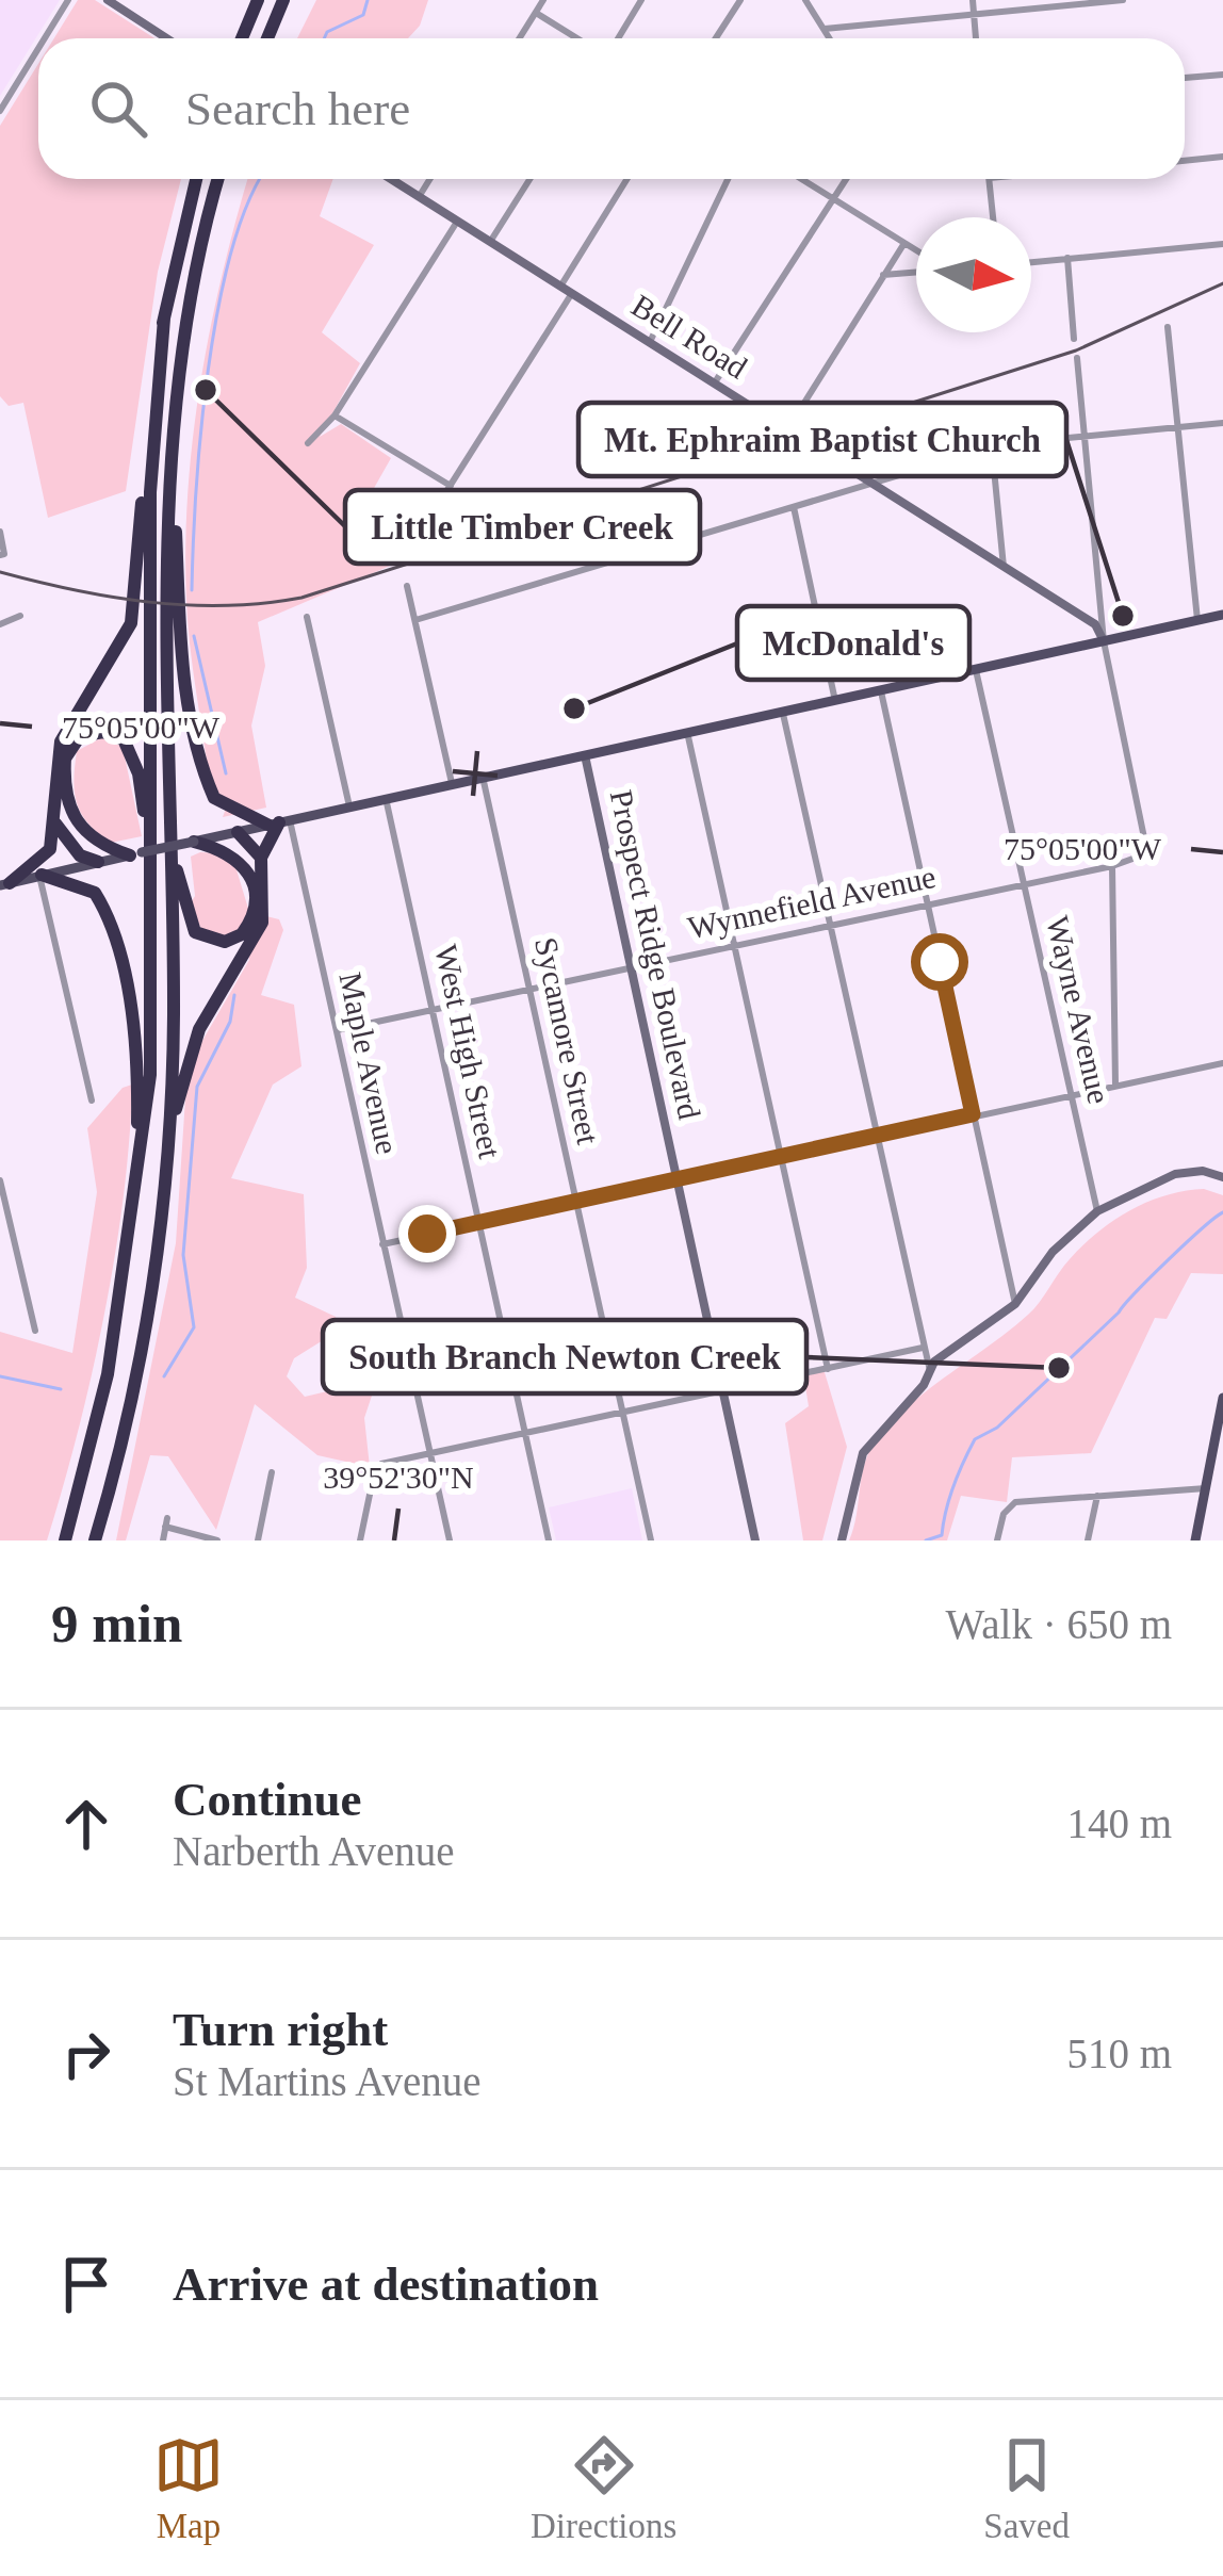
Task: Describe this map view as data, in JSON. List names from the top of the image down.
{
  "streets": {
    "street": [
      "Bell Road",
      "Wynnefield Avenue",
      "Prospect Ridge Boulevard",
      "Wayne Avenue",
      "Sycamore Street",
      "West High Street",
      "Maple Avenue"
    ]
  },
  "crossings": [
    ["Bell Road", "Wynnefield Avenue"],
    ["Wynnefield Avenue", "Prospect Ridge Boulevard"],
    ["Wynnefield Avenue", "Wayne Avenue"],
    ["Wynnefield Avenue", "Sycamore Street"],
    ["Wynnefield Avenue", "West High Street"],
    ["Wynnefield Avenue", "Maple Avenue"]
  ],
  "places": [
    "Little Timber Creek",
    "Mt. Ephraim Baptist Church",
    "McDonald's",
    "South Branch Newton Creek"
  ],
  "north": "right",
  "page": {
    "search": "Search here",
    "heading": ["9 min", "Walk · 650 m"],
    "list": [
      ["Continue", "Narberth Avenue", "140 m"],
      ["Turn right", "St Martins Avenue", "510 m"],
      "Arrive at destination"
    ],
    "nav": ["Map", "Directions", "Saved"]
  },
  "coordinates": ["75°05'00\"W", "39°52'30\"N"]
}
